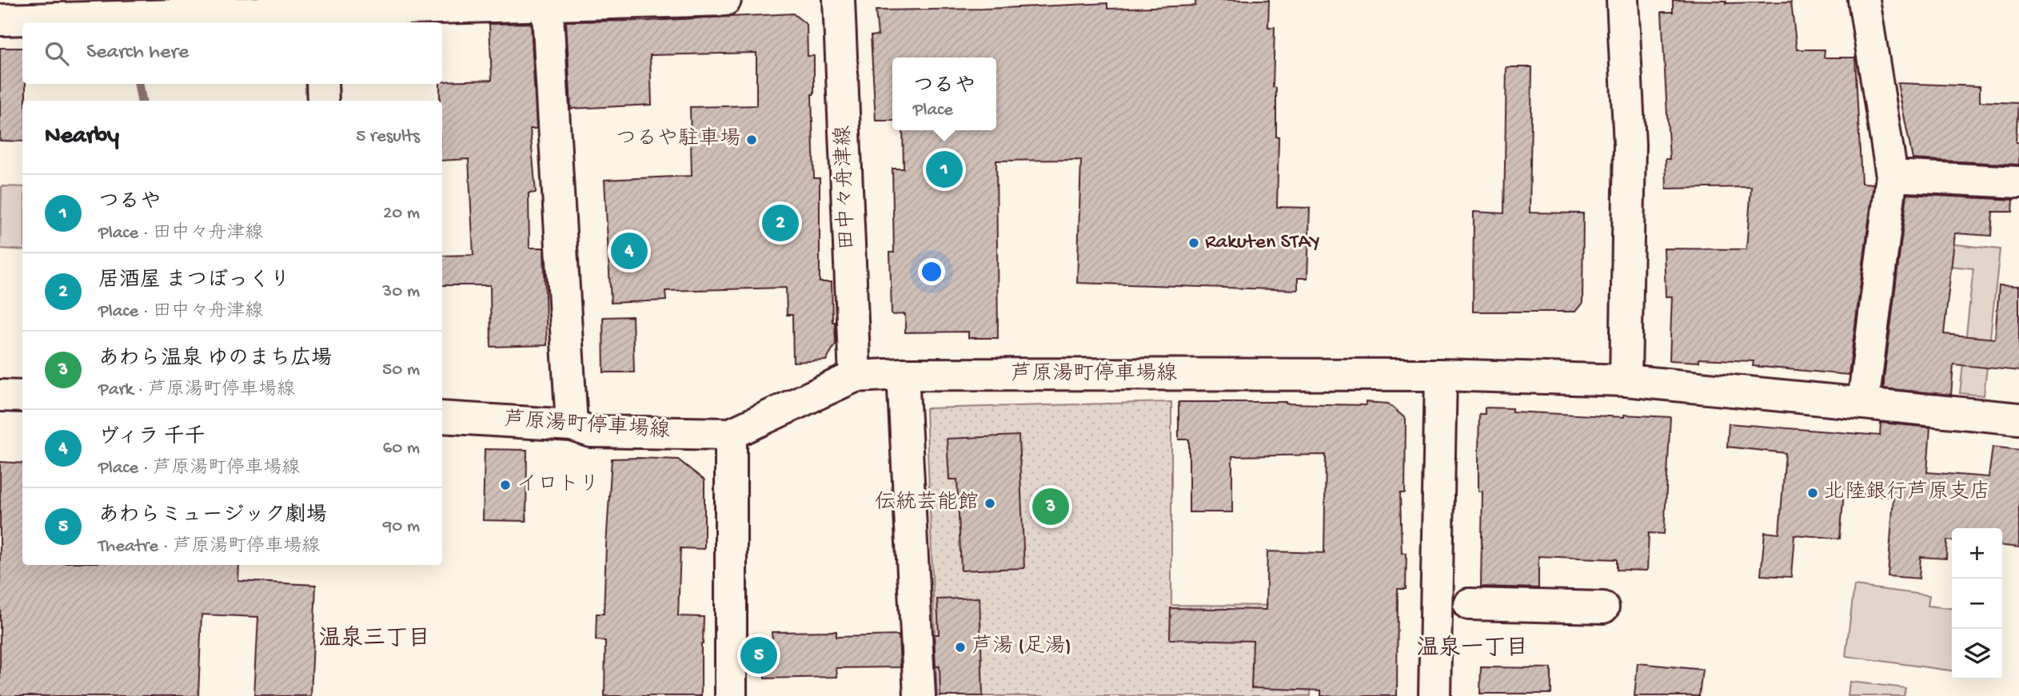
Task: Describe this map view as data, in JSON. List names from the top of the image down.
{
  "streets": {
    "street": ["田中々舟津線", "芦原湯町停車場線"]
  },
  "crossings": [
    ["田中々舟津線", "芦原湯町停車場線"]
  ],
  "districts": ["温泉三丁目", "温泉一丁目"],
  "places": [
    "つるや駐車場",
    "Rakuten STAY",
    "イロトリ",
    "北陸銀行芦原支店",
    "伝統芸能館",
    "芦湯 (足湯)"
  ],
  "page": {
    "search": "Search here",
    "popup": ["つるや", "Place"],
    "heading": ["Nearby", "5 results"],
    "pins": [
      "1",
      "2",
      "4",
      "3",
      "5"
    ],
    "list": [
      {
        "mark": "1",
        "name": "つるや",
        "note": "Place · 田中々舟津線",
        "value": "20 m"
      },
      {
        "mark": "2",
        "name": "居酒屋 まつぼっくり",
        "note": "Place · 田中々舟津線",
        "value": "30 m"
      },
      {
        "mark": "3",
        "name": "あわら温泉 ゆのまち広場",
        "note": "Park · 芦原湯町停車場線",
        "value": "50 m"
      },
      {
        "mark": "4",
        "name": "ヴィラ 千千",
        "note": "Place · 芦原湯町停車場線",
        "value": "60 m"
      },
      {
        "mark": "5",
        "name": "あわらミュージック劇場",
        "note": "Theatre · 芦原湯町停車場線",
        "value": "90 m"
      }
    ],
    "map_buttons": ["+", "−"]
  }
}
